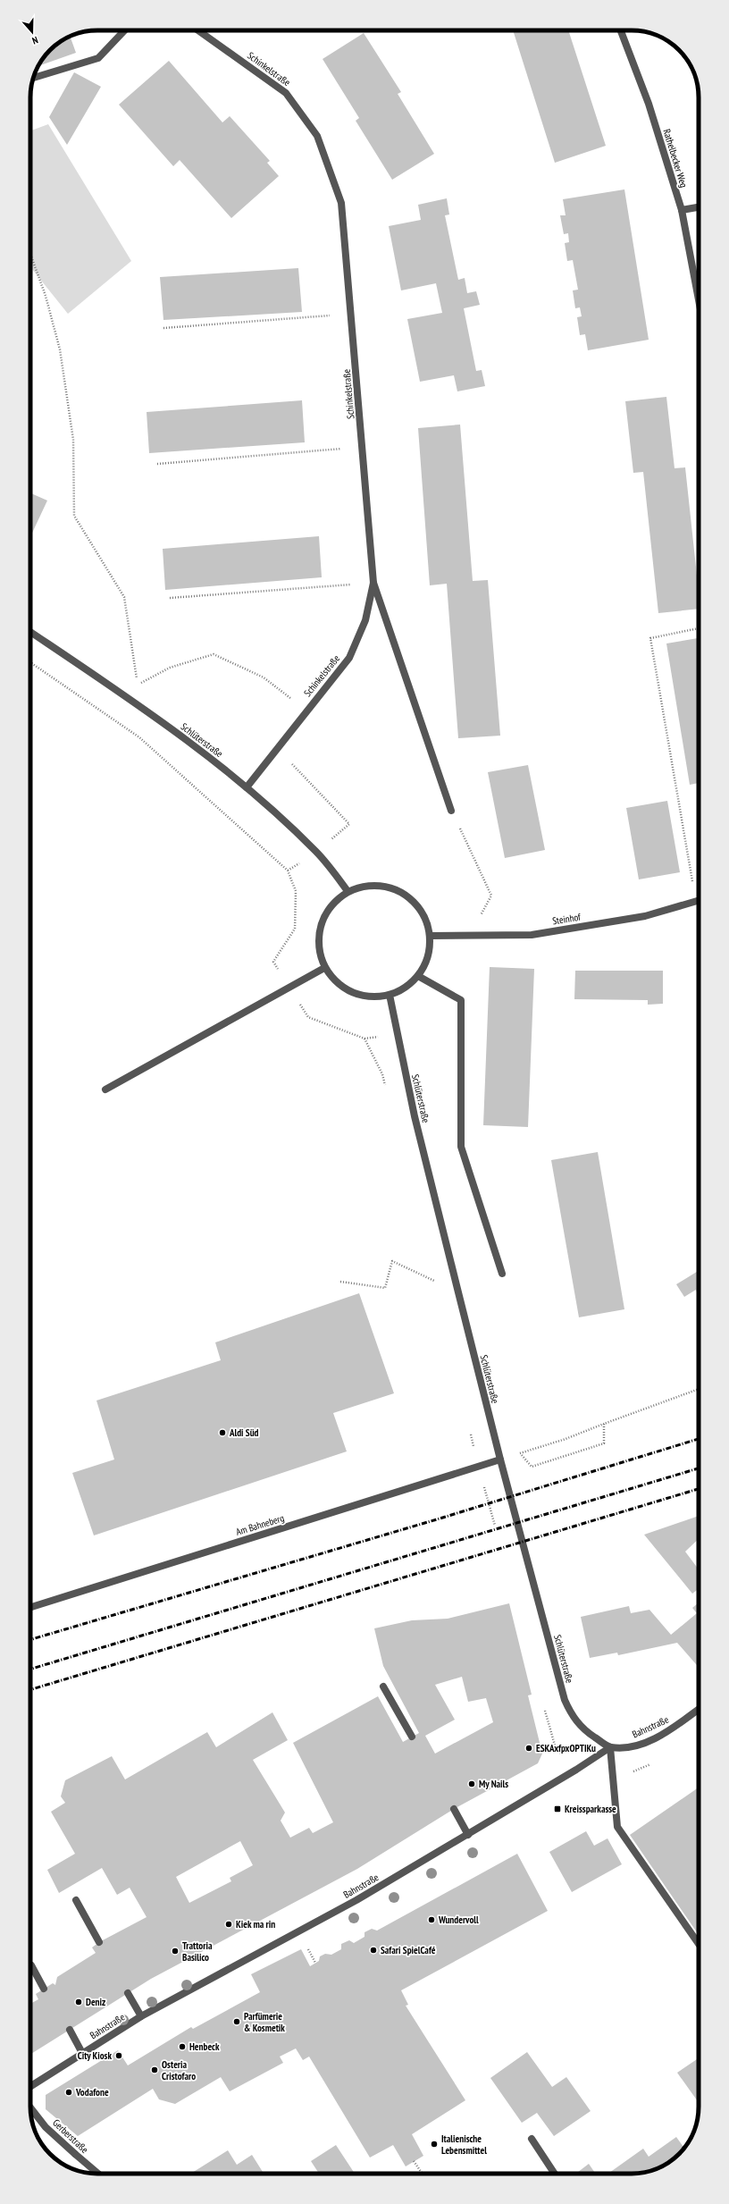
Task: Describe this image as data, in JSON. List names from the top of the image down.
{
  "streets": {
    "street": [
      "Schinkelstraße",
      "Rathelbecker Weg",
      "Schlüterstraße",
      "Steinhof",
      "Am Bahneberg",
      "Bahnstraße",
      "Gerberstraße"
    ]
  },
  "crossings": [
    ["Schinkelstraße", "Schlüterstraße"],
    ["Schlüterstraße", "Steinhof"],
    ["Schlüterstraße", "Am Bahneberg"],
    ["Schlüterstraße", "Bahnstraße"]
  ],
  "places": {
    "other": [
      "Aldi Süd",
      "ESKAxfpxOPTIKu",
      "My Nails",
      "Wundervoll",
      "Kiek ma rin",
      "Safari SpielCafé",
      "Trattoria Basilico",
      "Deniz",
      "Parfümerie & Kosmetik",
      "Henbeck",
      "City Kiosk",
      "Osteria Cristofaro",
      "Vodafone",
      "Italienische Lebensmittel"
    ],
    "transit": ["Kreissparkasse"]
  },
  "north": "bottom"
}
